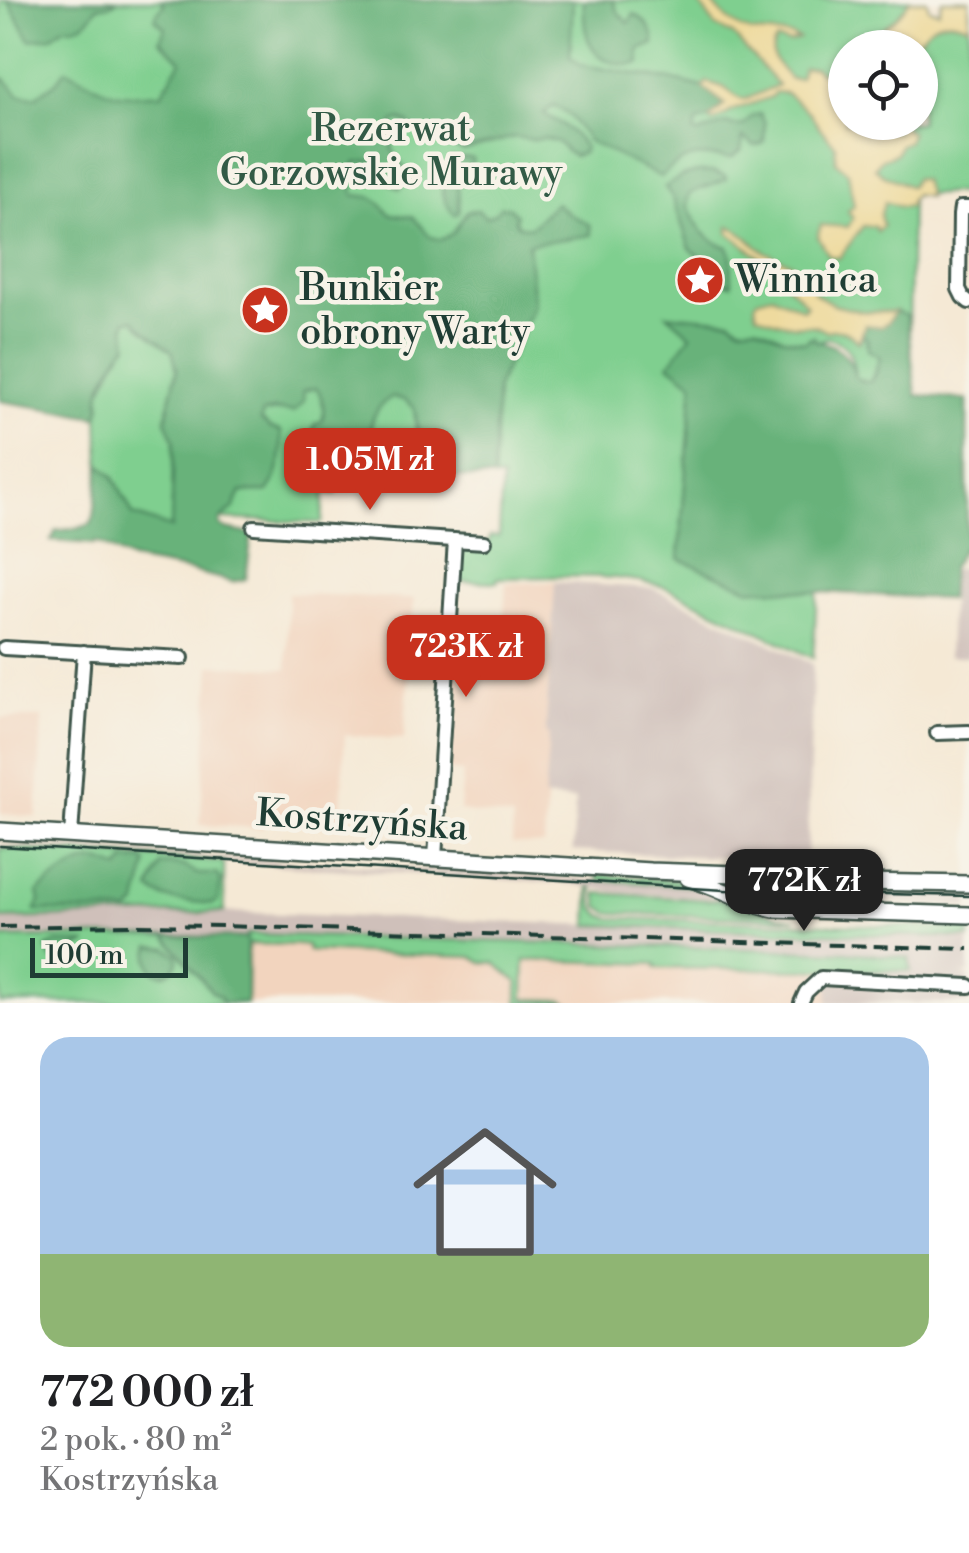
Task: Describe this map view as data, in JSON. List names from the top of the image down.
{
  "streets": {
    "main road": ["Kostrzyńska"]
  },
  "parks": ["Rezerwat Gorzowskie Murawy"],
  "places": {
    "place": ["Winnica", "Bunkier obrony Warty"]
  },
  "scale_bar": "100 m",
  "page": {
    "price": ["1.05M zł", "723K zł", "772K zł"],
    "scale": "100 m",
    "list": [
      {
        "name": "772 000 zł",
        "note": "2 pok. · 80 m² · Kostrzyńska"
      }
    ]
  }
}
